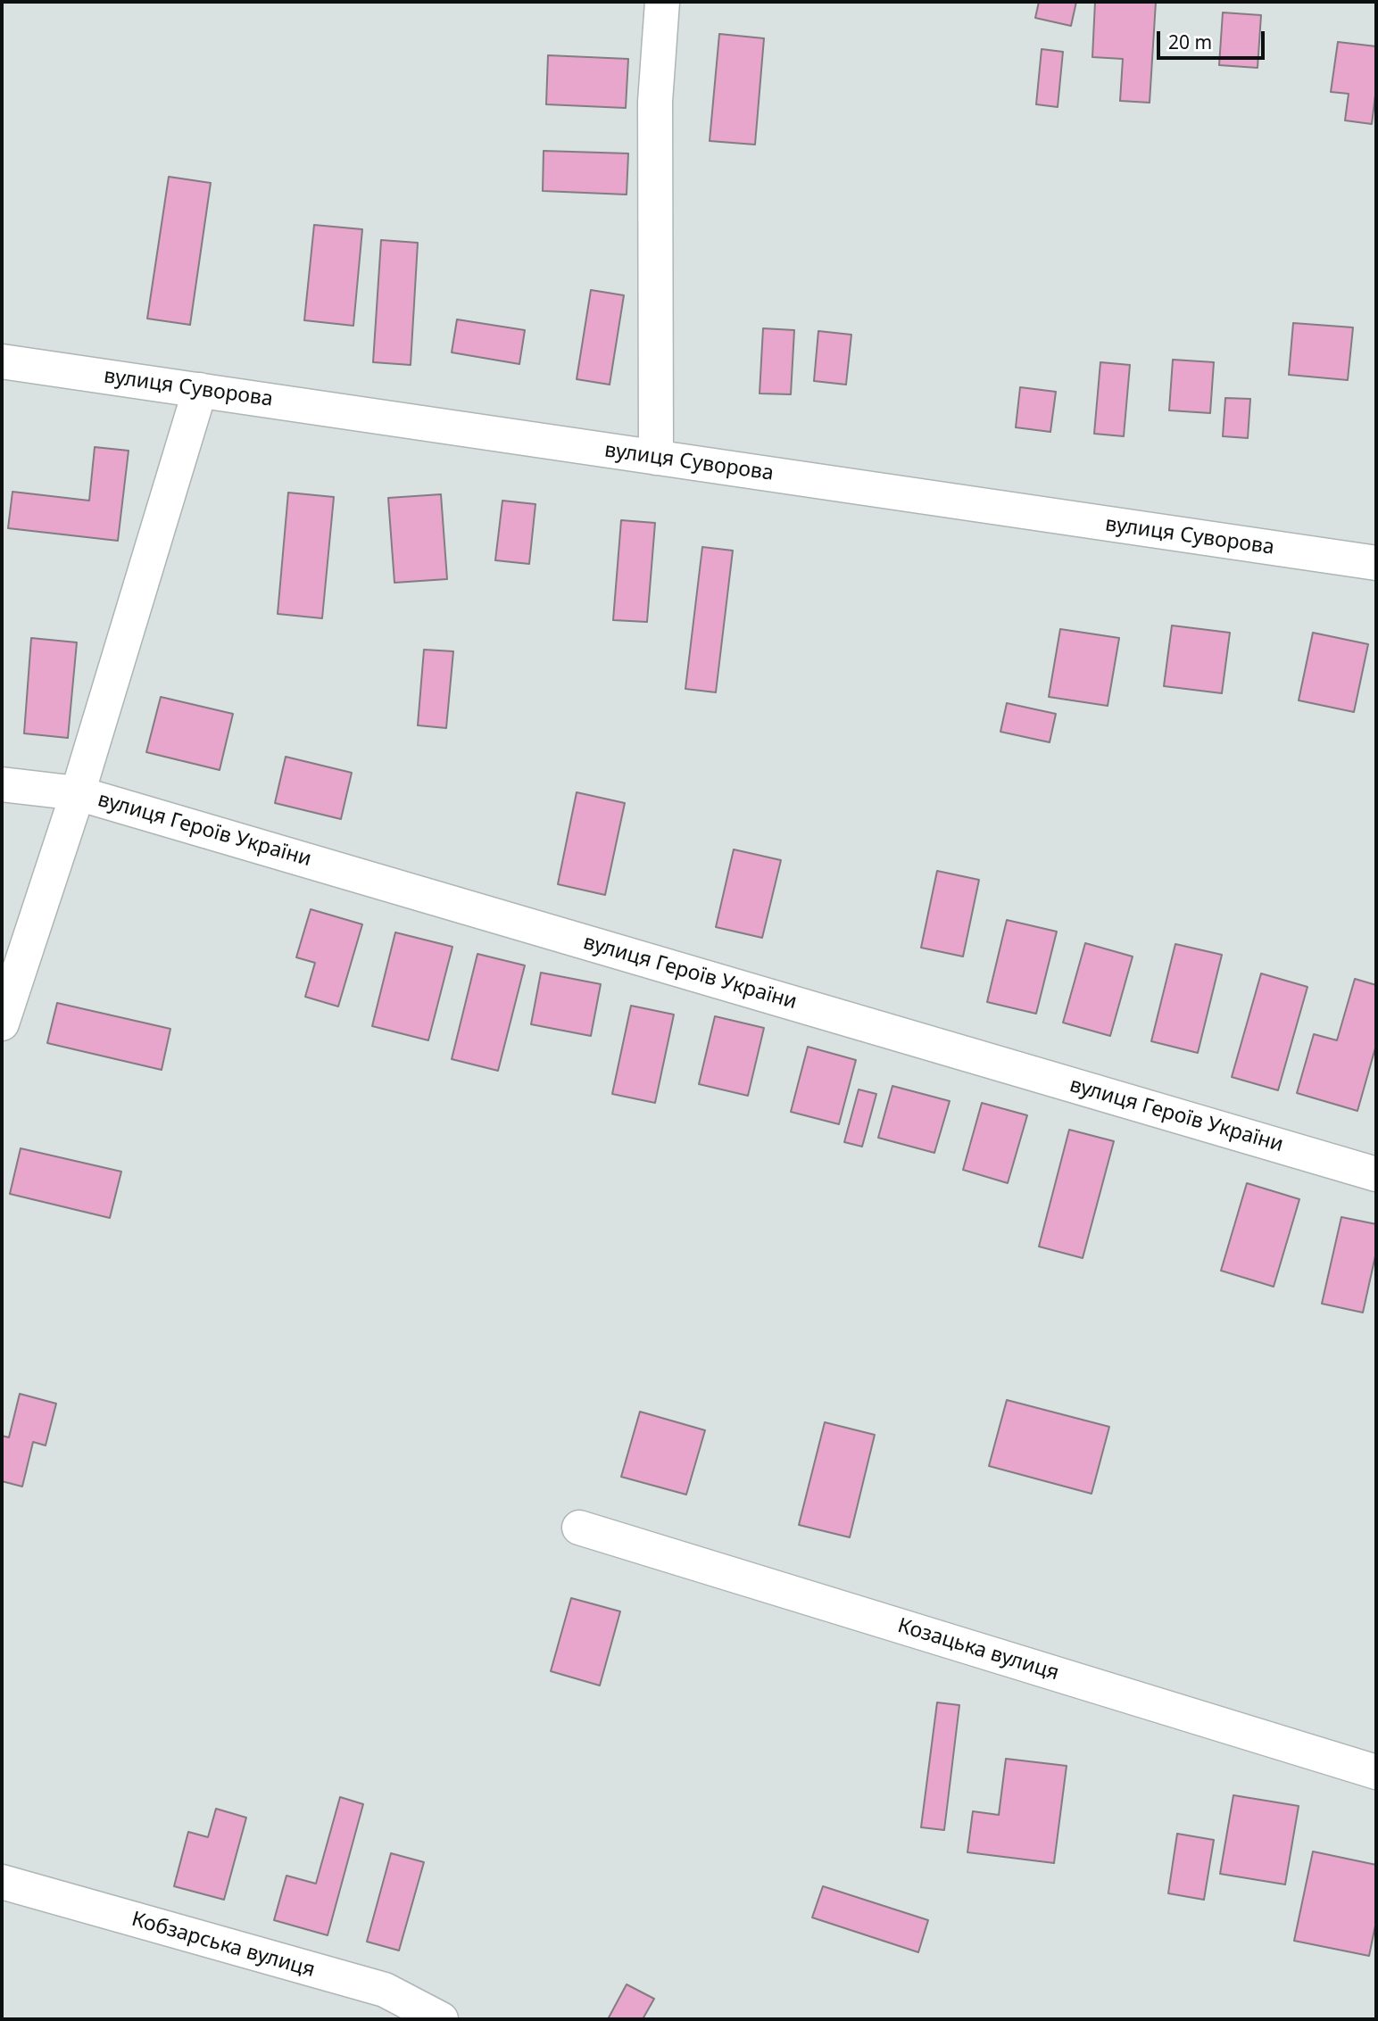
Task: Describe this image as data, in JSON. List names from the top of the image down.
{
  "streets": {
    "street": [
      "вулиця Суворова",
      "вулиця Героїв України",
      "Козацька вулиця",
      "Кобзарська вулиця"
    ]
  },
  "scale_bar": "20 m"
}
